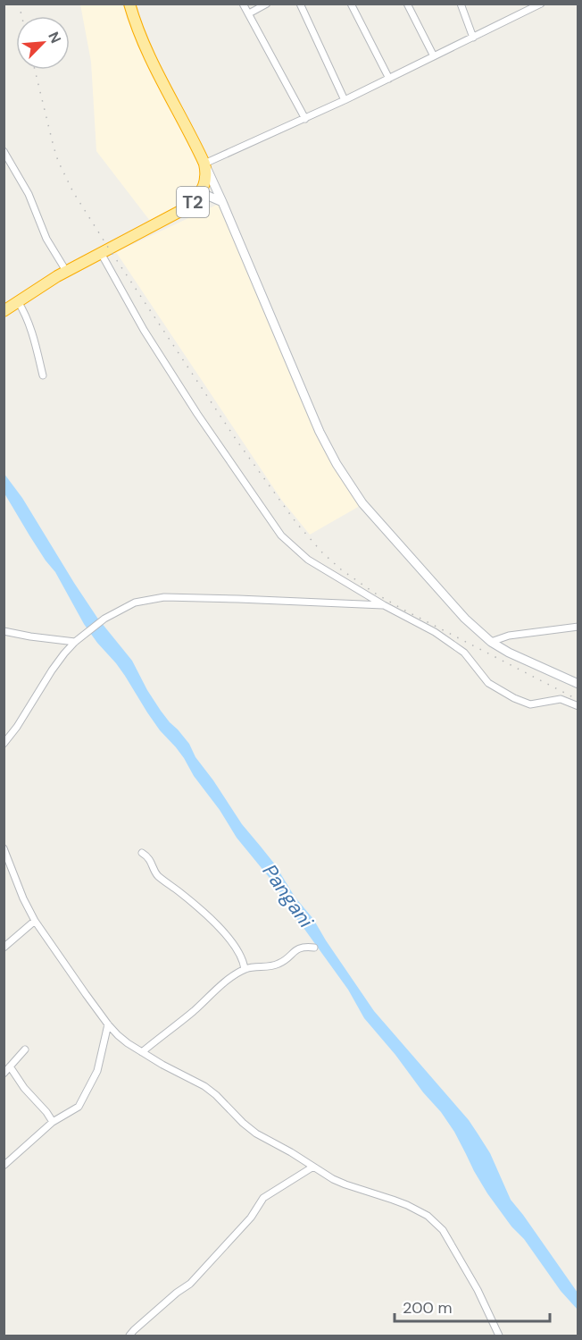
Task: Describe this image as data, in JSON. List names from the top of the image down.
{
  "streets": {
    "highway": ["T2"]
  },
  "water": ["Pangani"],
  "scale_bar": "200 m",
  "north": "top right"
}
